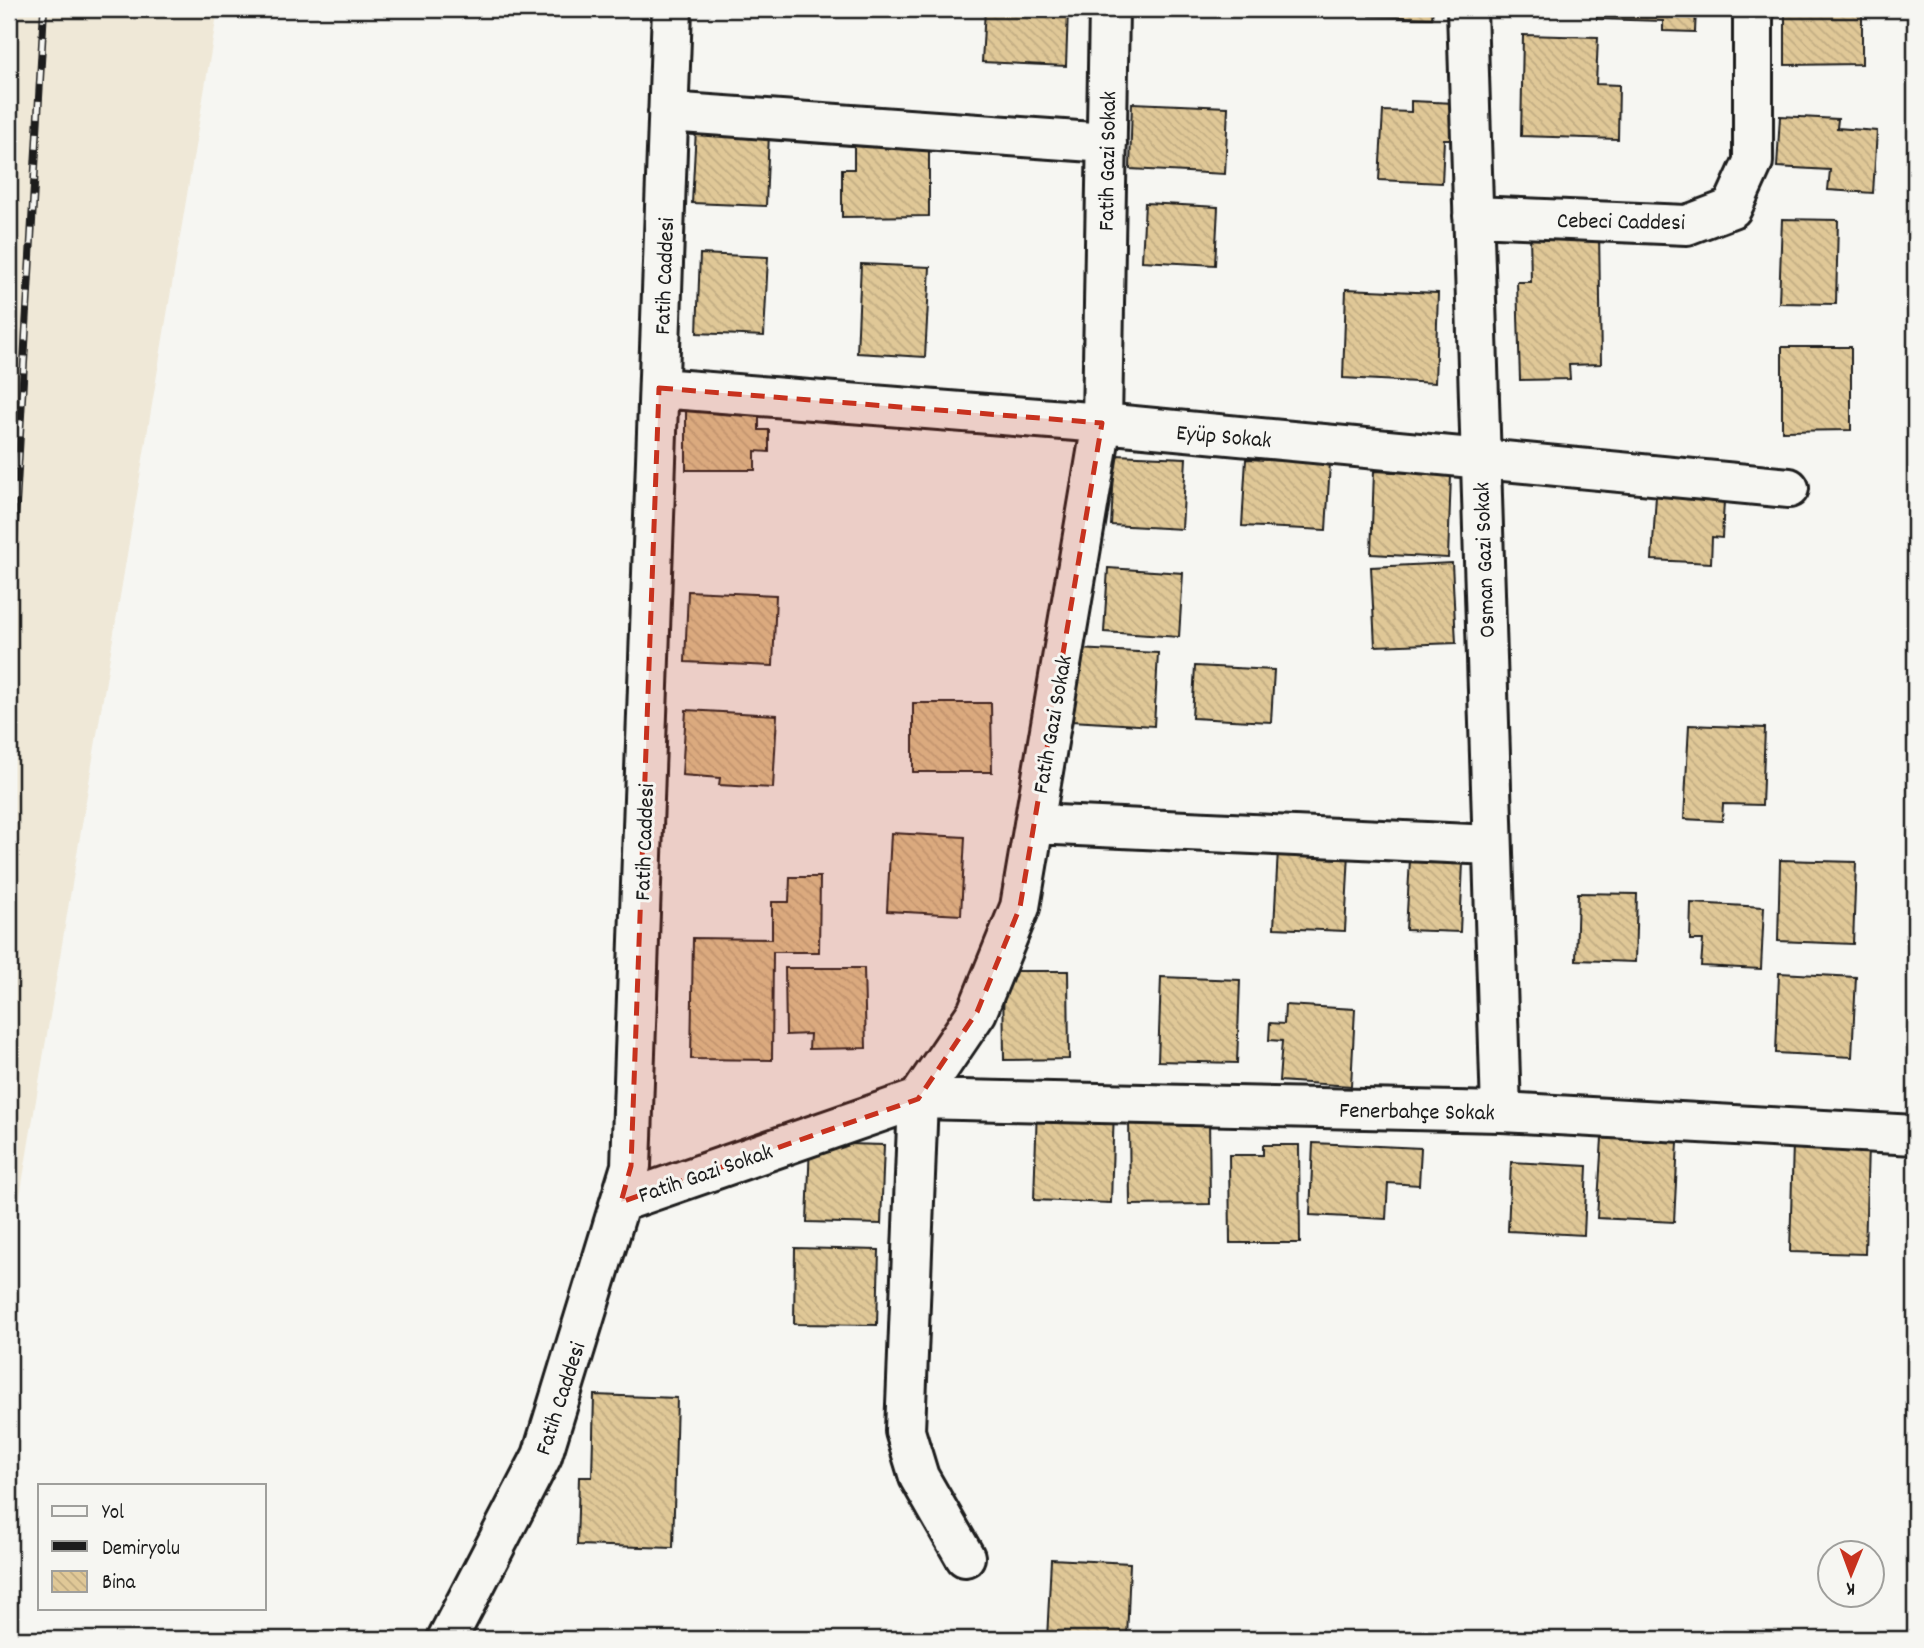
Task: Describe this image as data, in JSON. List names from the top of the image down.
{
  "streets": {
    "street": [
      "Fatih Gazi Sokak",
      "Cebeci Caddesi",
      "Fatih Caddesi",
      "Eyüp Sokak",
      "Osman Gazi Sokak",
      "Fenerbahçe Sokak"
    ]
  },
  "crossings": [
    ["Fatih Gazi Sokak", "Fatih Caddesi"],
    ["Fatih Gazi Sokak", "Eyüp Sokak"],
    ["Fatih Gazi Sokak", "Fenerbahçe Sokak"],
    ["Cebeci Caddesi", "Osman Gazi Sokak"],
    ["Fatih Caddesi", "Eyüp Sokak"],
    ["Eyüp Sokak", "Osman Gazi Sokak"],
    ["Osman Gazi Sokak", "Fenerbahçe Sokak"]
  ],
  "legend": ["Yol", "Demiryolu", "Bina"],
  "north": "bottom"
}
